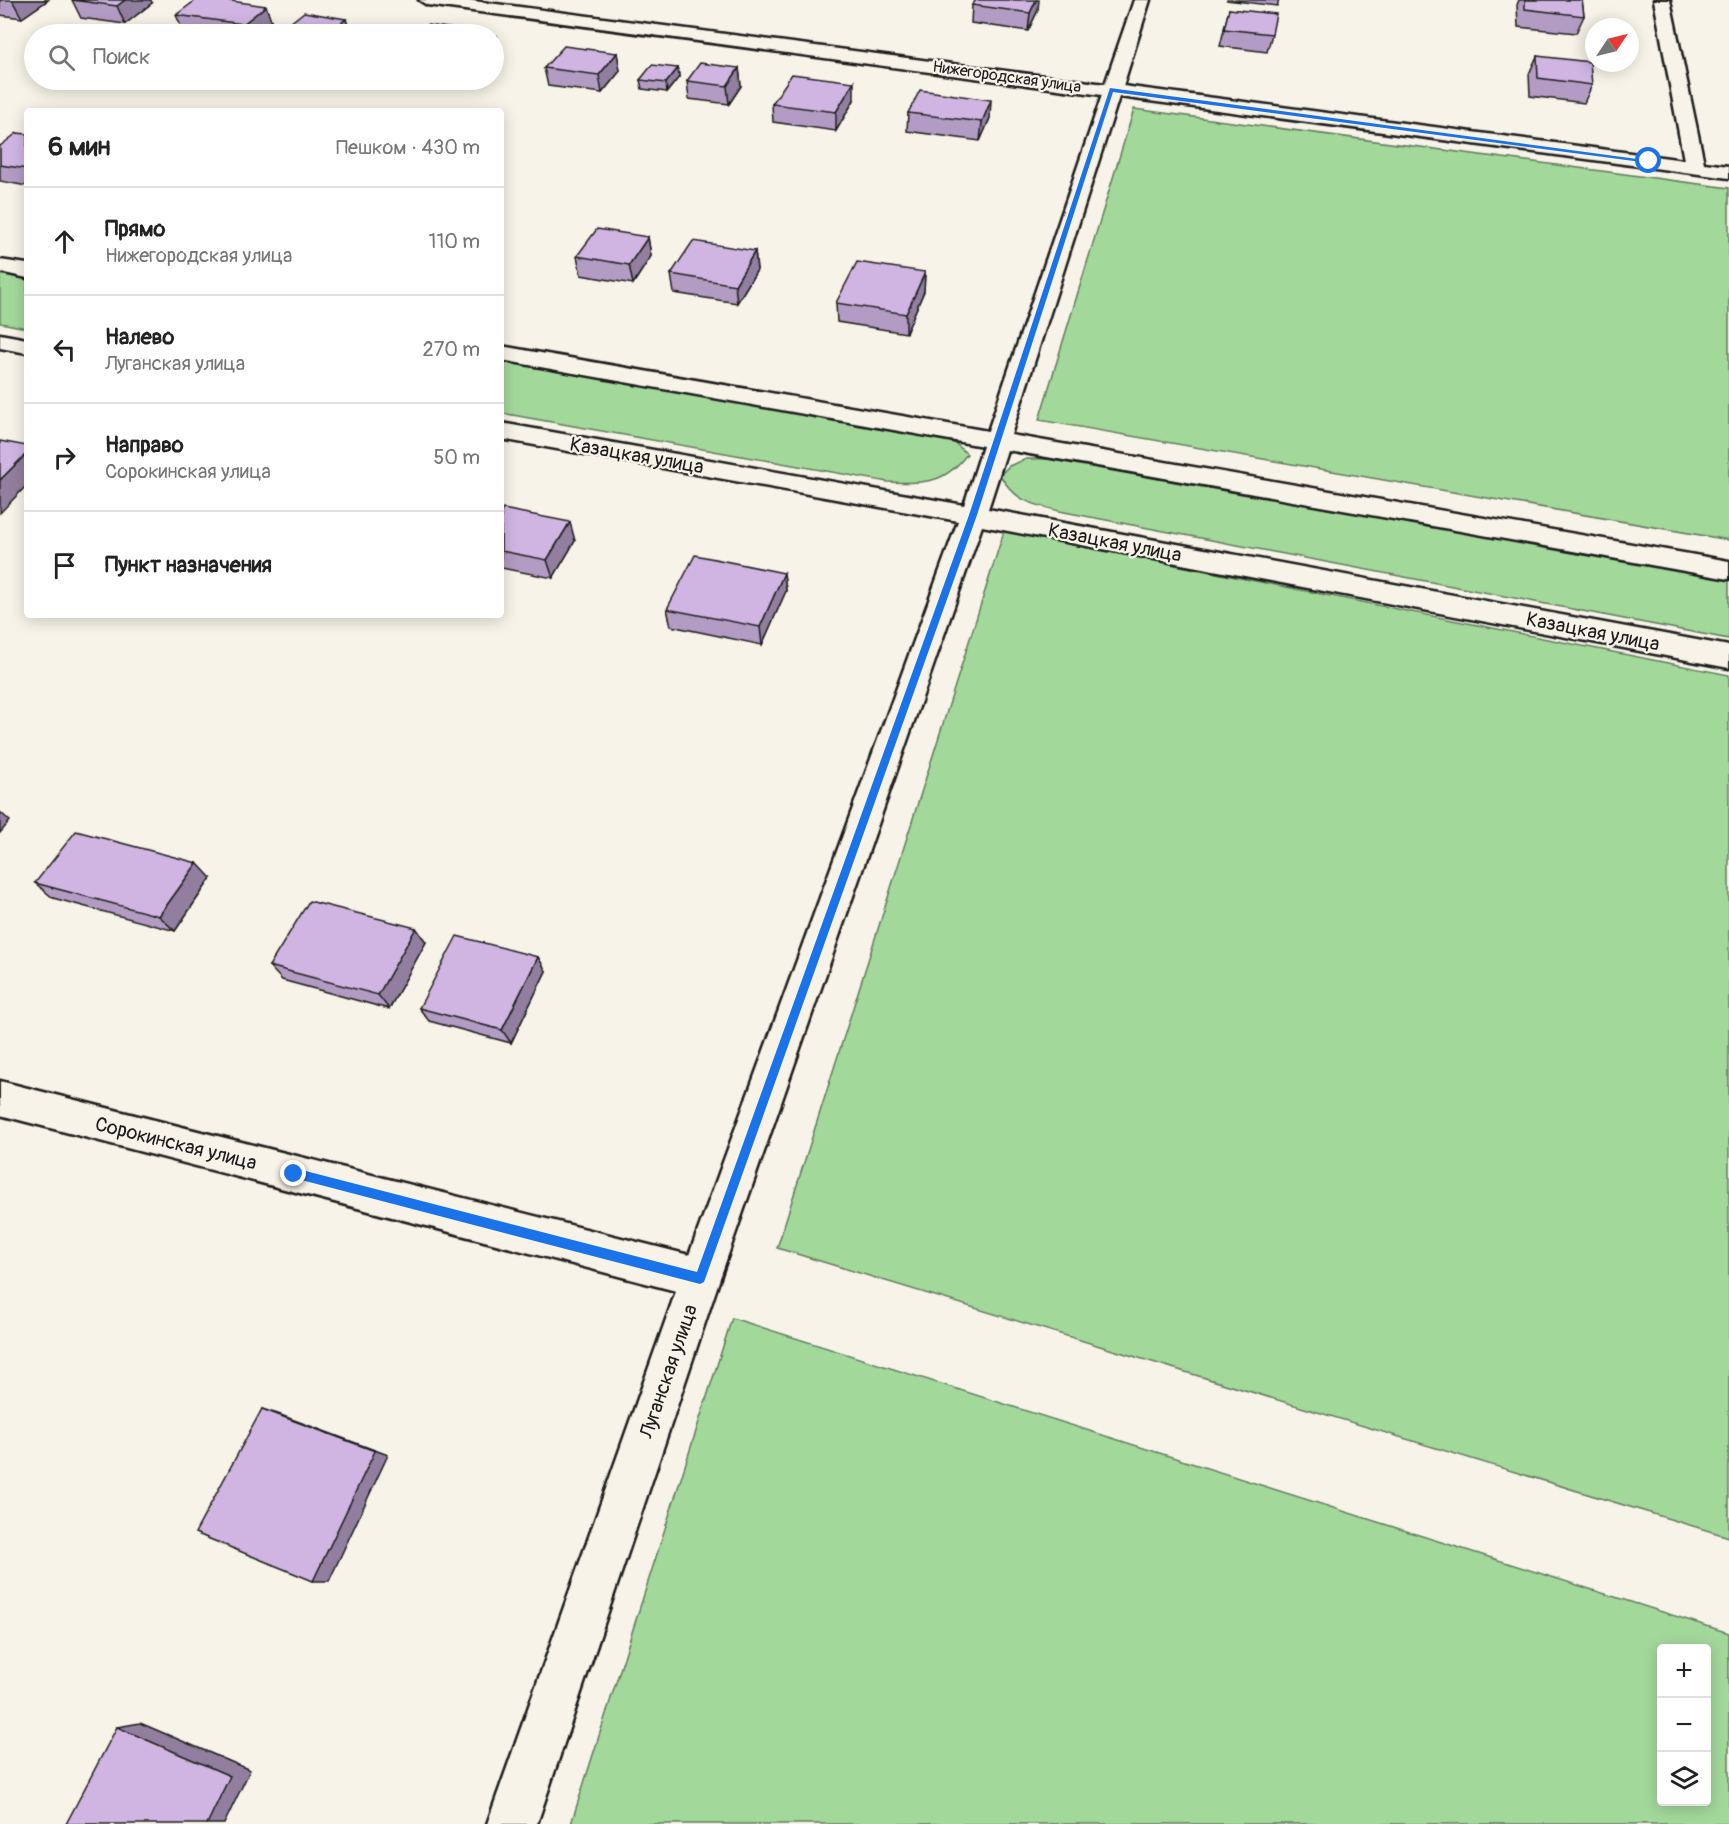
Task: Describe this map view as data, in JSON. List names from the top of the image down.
{
  "streets": {
    "street": [
      "Нижегородская улица",
      "Казацкая улица",
      "Сорокинская улица",
      "Луганская улица"
    ]
  },
  "crossings": [
    ["Нижегородская улица", "Луганская улица"],
    ["Казацкая улица", "Луганская улица"],
    ["Сорокинская улица", "Луганская улица"]
  ],
  "north": "top right",
  "page": {
    "search": "Поиск",
    "heading": ["6 мин", "Пешком · 430 m"],
    "list": [
      ["Прямо", "Нижегородская улица", "110 m"],
      ["Налево", "Луганская улица", "270 m"],
      ["Направо", "Сорокинская улица", "50 m"],
      "Пункт назначения"
    ],
    "map_buttons": ["+", "−"]
  }
}
